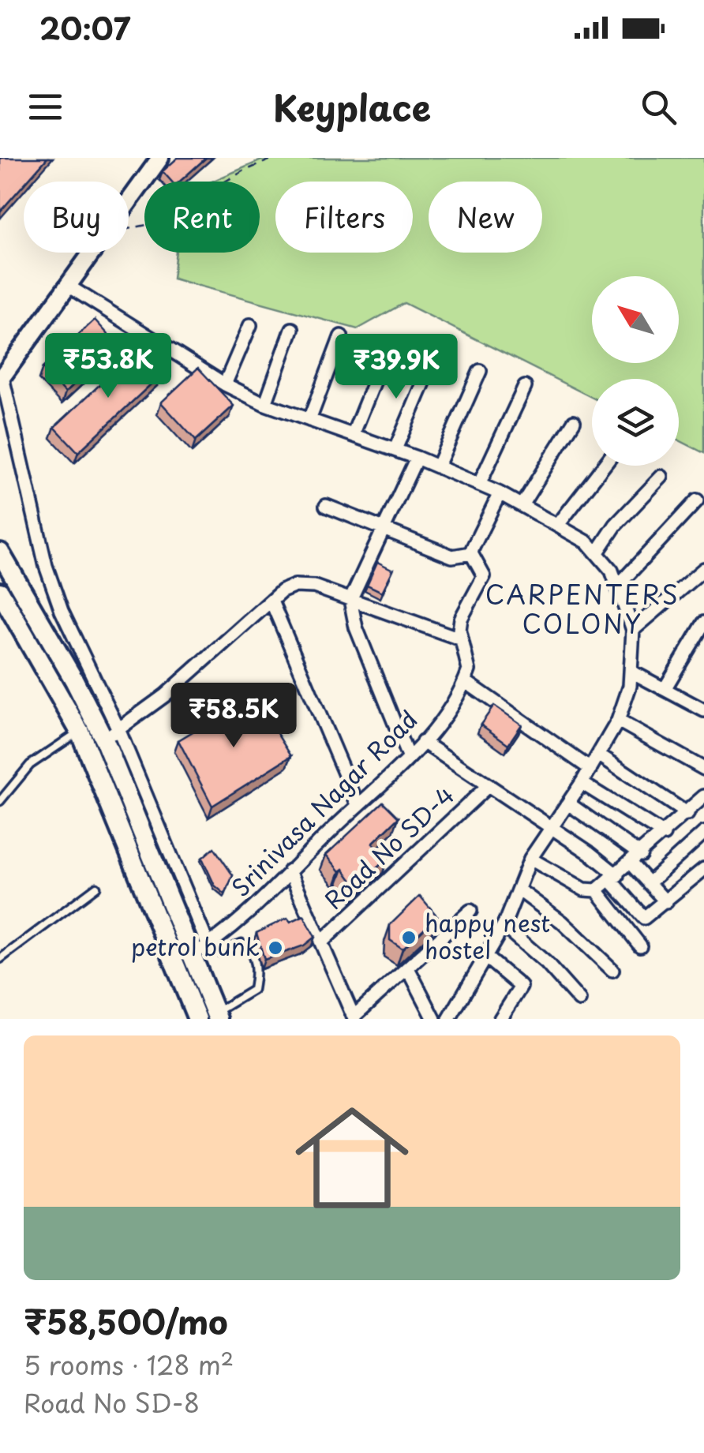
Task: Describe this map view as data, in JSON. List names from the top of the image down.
{
  "streets": {
    "street": ["Srinivasa Nagar Road", "Road No SD-4"]
  },
  "districts": ["CARPENTERS COLONY"],
  "places": ["happy nest hostel", "petrol bunk"],
  "north": "top left",
  "page": {
    "status": "20:07",
    "header": "Keyplace",
    "chip": [
      "Buy",
      "Rent",
      "Filters",
      "New"
    ],
    "price": ["₹53.8K", "₹39.9K", "₹58.5K"],
    "list": [
      {
        "name": "₹58,500/mo",
        "note": "5 rooms · 128 m² · Road No SD-8"
      }
    ]
  }
}
